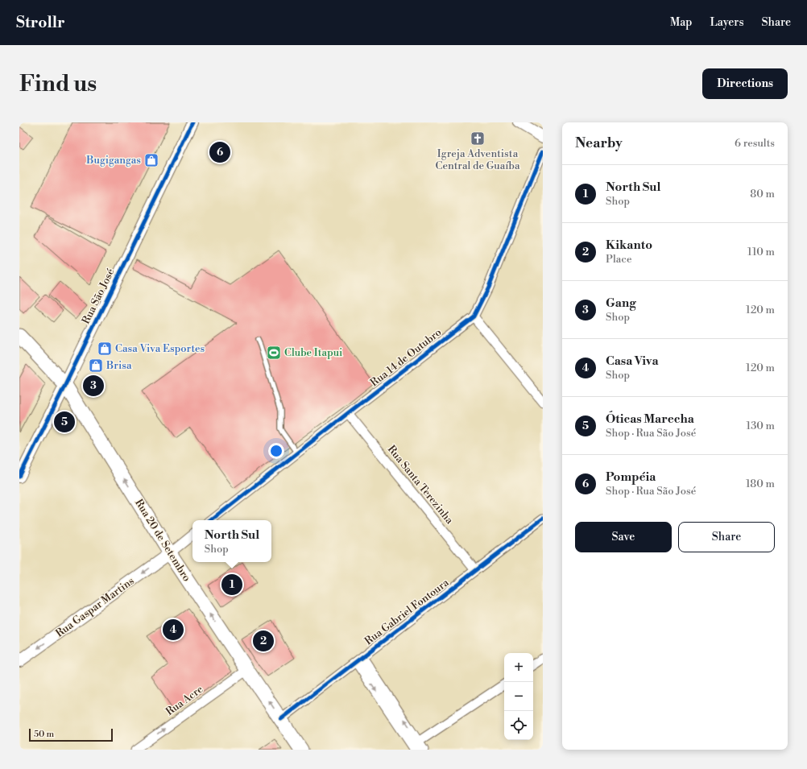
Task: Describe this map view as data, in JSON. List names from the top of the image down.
{
  "streets": {
    "main road": ["Rua 20 de Setembro"],
    "street": [
      "Rua São José",
      "Rua 14 de Outubro",
      "Rua Santa Terezinha",
      "Rua Gaspar Martins",
      "Rua Gabriel Fontoura",
      "Rua Acre"
    ]
  },
  "crossings": [
    ["Rua São José", "Rua 20 de Setembro"],
    ["Rua 14 de Outubro", "Rua Santa Terezinha"],
    ["Rua Santa Terezinha", "Rua Gabriel Fontoura"],
    ["Rua 20 de Setembro", "Rua Gaspar Martins"],
    ["Rua 20 de Setembro", "Rua Gabriel Fontoura"],
    ["Rua 20 de Setembro", "Rua Acre"]
  ],
  "one_way": ["Rua 20 de Setembro", "Rua Gaspar Martins", "Rua Acre"],
  "places": {
    "church": ["Igreja Adventista Central de Guaíba"],
    "shop": ["Bugigangas", "Casa Viva Esportes", "Brisa"],
    "sports": ["Clube Itapui"]
  },
  "scale_bar": "50 m",
  "page": {
    "header": "Strollr",
    "nav": ["Map", "Layers", "Share"],
    "buttons": [
      "Directions",
      ["Save", "Share"]
    ],
    "title": "Find us",
    "heading": ["Nearby", "6 results"],
    "pins": [
      "6",
      "3",
      "5",
      "1",
      "4",
      "2"
    ],
    "list": [
      {
        "mark": "1",
        "name": "North Sul",
        "note": "Shop",
        "value": "80 m"
      },
      {
        "mark": "2",
        "name": "Kikanto",
        "note": "Place",
        "value": "110 m"
      },
      {
        "mark": "3",
        "name": "Gang",
        "note": "Shop",
        "value": "120 m"
      },
      {
        "mark": "4",
        "name": "Casa Viva",
        "note": "Shop",
        "value": "120 m"
      },
      {
        "mark": "5",
        "name": "Óticas Marecha",
        "note": "Shop · Rua São José",
        "value": "130 m"
      },
      {
        "mark": "6",
        "name": "Pompéia",
        "note": "Shop · Rua São José",
        "value": "180 m"
      }
    ],
    "popup": ["North Sul", "Shop"],
    "map_buttons": ["+", "−"],
    "scale": "50 m"
  }
}
